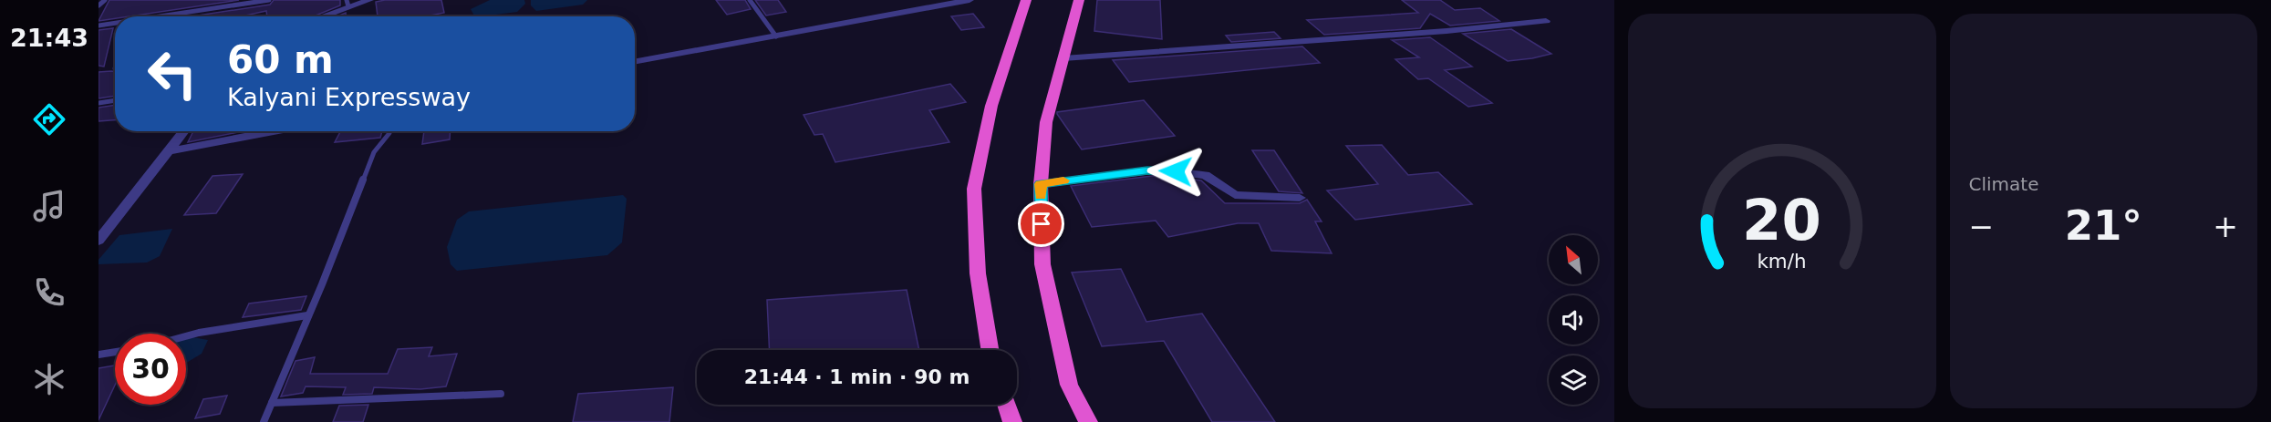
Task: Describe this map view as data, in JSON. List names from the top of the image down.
{
  "north": "top left",
  "page": {
    "tabs": "21:43",
    "tile": "Climate",
    "turn": ["60 m", "Kalyani Expressway"],
    "heat": ["−", "21°", "+"],
    "limit": "30",
    "trip": "21:44 · 1 min · 90 m",
    "gauge": ["20", "km/h"]
  }
}
